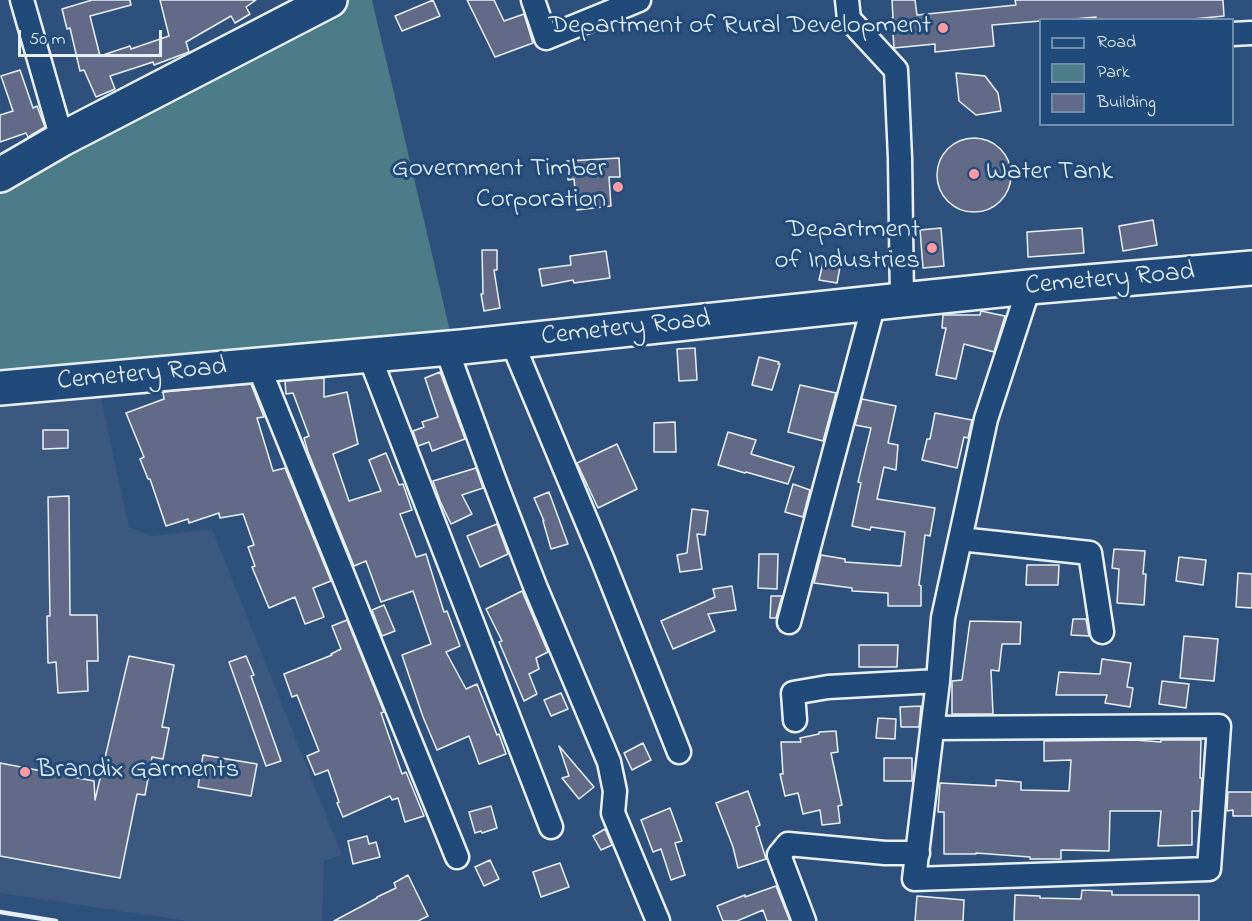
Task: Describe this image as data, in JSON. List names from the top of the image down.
{
  "streets": {
    "main road": ["Cemetery Road"]
  },
  "places": [
    "Department of Rural Development",
    "Water Tank",
    "Government Timber Corporation",
    "Department of Industries",
    "Brandix Garments"
  ],
  "legend": ["Road", "Park", "Building"],
  "scale_bar": "50 m"
}
